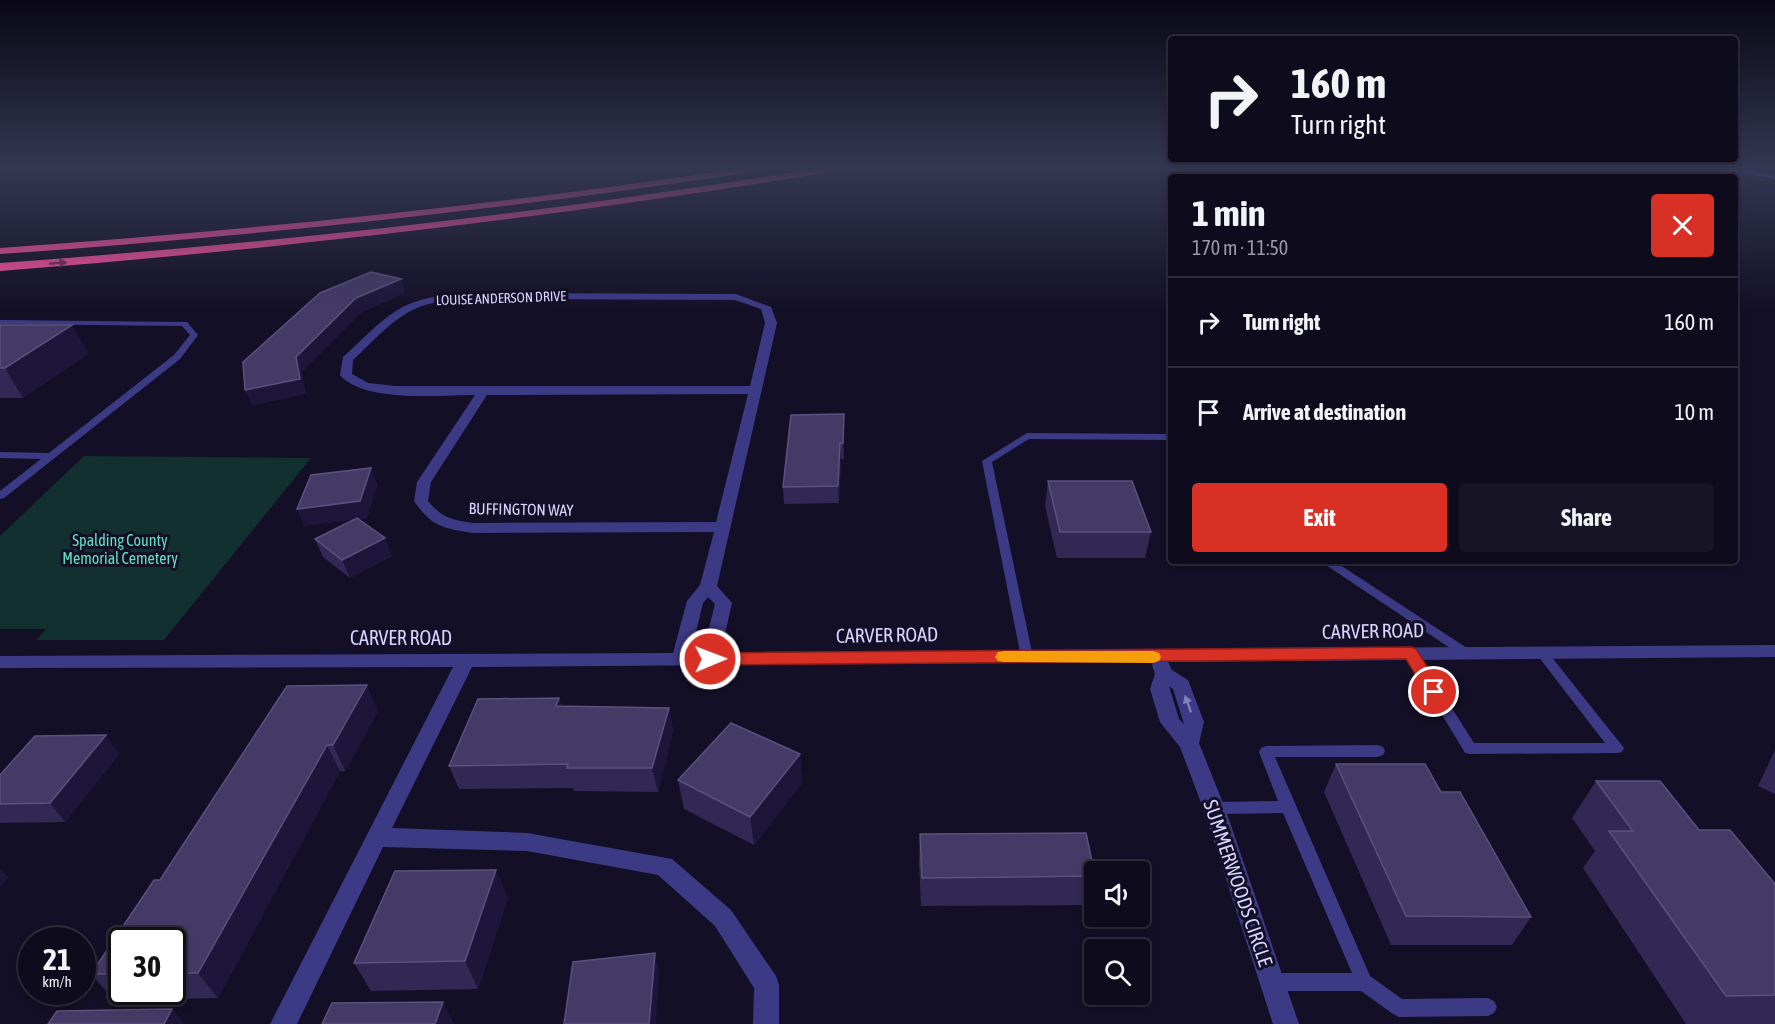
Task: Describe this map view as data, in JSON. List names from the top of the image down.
{
  "streets": {
    "street": [
      "LOUISE ANDERSON DRIVE",
      "BUFFINGTON WAY",
      "CARVER ROAD",
      "SUMMERWOODS CIRCLE"
    ]
  },
  "crossings": [
    ["LOUISE ANDERSON DRIVE", "BUFFINGTON WAY"],
    ["CARVER ROAD", "SUMMERWOODS CIRCLE"]
  ],
  "parks": ["Spalding County Memorial Cemetery"],
  "page": {
    "turn": ["160 m", "Turn right"],
    "heading": ["1 min", "170 m · 11:50"],
    "list": [
      {
        "name": "Turn right",
        "value": "160 m"
      },
      {
        "name": "Arrive at destination",
        "value": "10 m"
      }
    ],
    "buttons": ["Exit", "Share"],
    "speed": "21 km/h",
    "limit": "30"
  }
}
